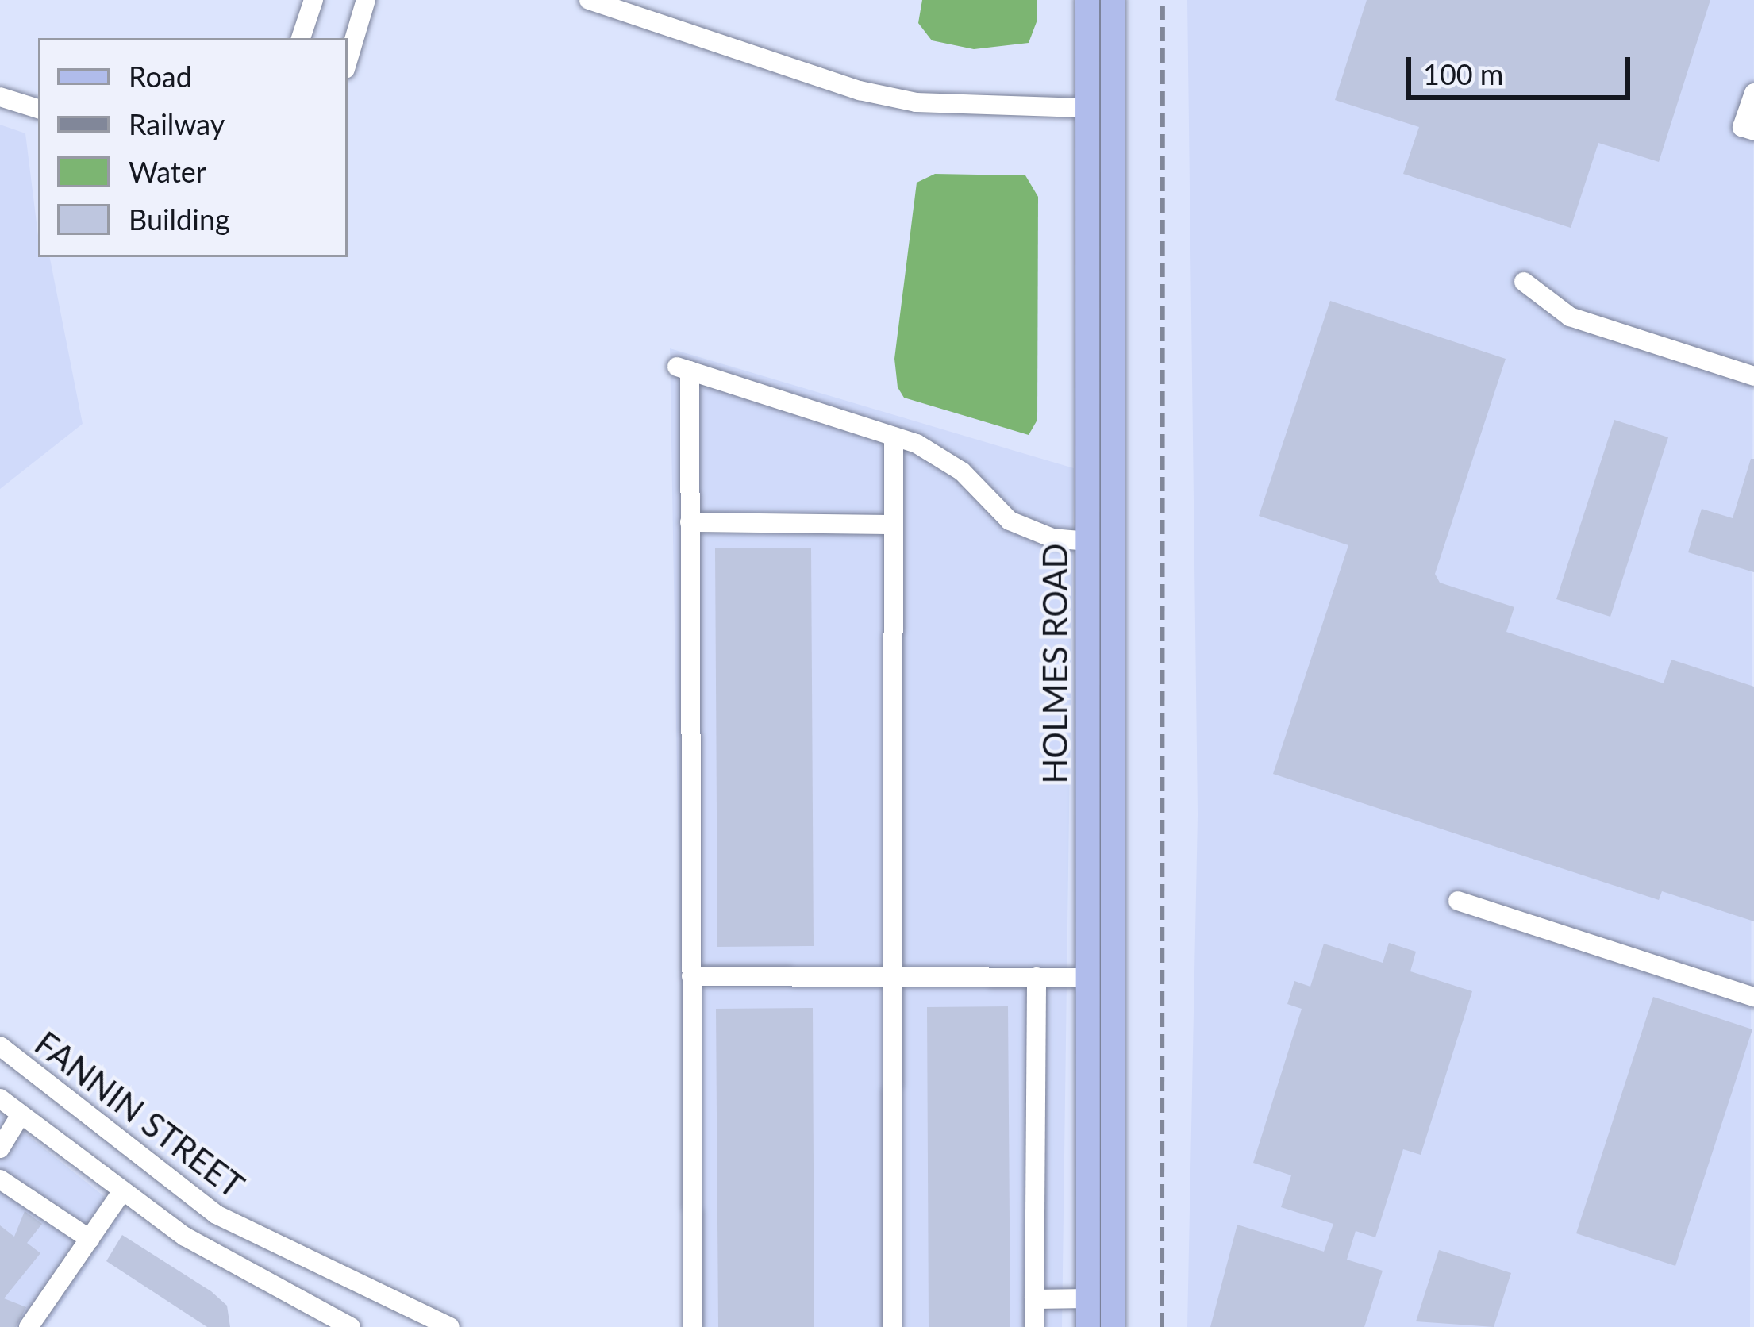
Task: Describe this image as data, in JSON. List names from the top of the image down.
{
  "streets": {
    "main road": ["HOLMES ROAD"],
    "street": ["FANNIN STREET"]
  },
  "legend": [
    "Road",
    "Railway",
    "Water",
    "Building"
  ],
  "scale_bar": "100 m"
}
